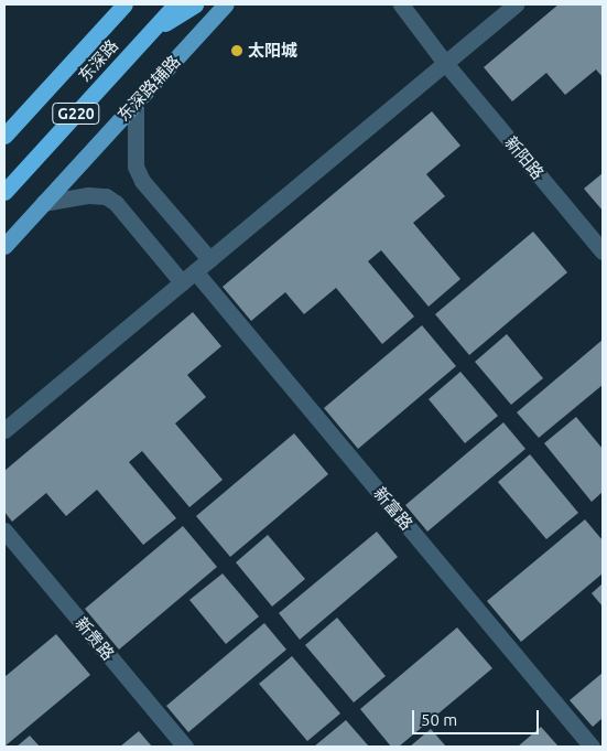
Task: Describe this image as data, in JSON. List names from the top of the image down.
{
  "streets": {
    "highway": ["东深路", "G220"],
    "main road": ["东深路辅路"],
    "street": ["新阳路", "新富路", "新贵路"]
  },
  "crossings": [
    ["东深路辅路", "新富路"]
  ],
  "places": ["太阳城"],
  "scale_bar": "50 m"
}
